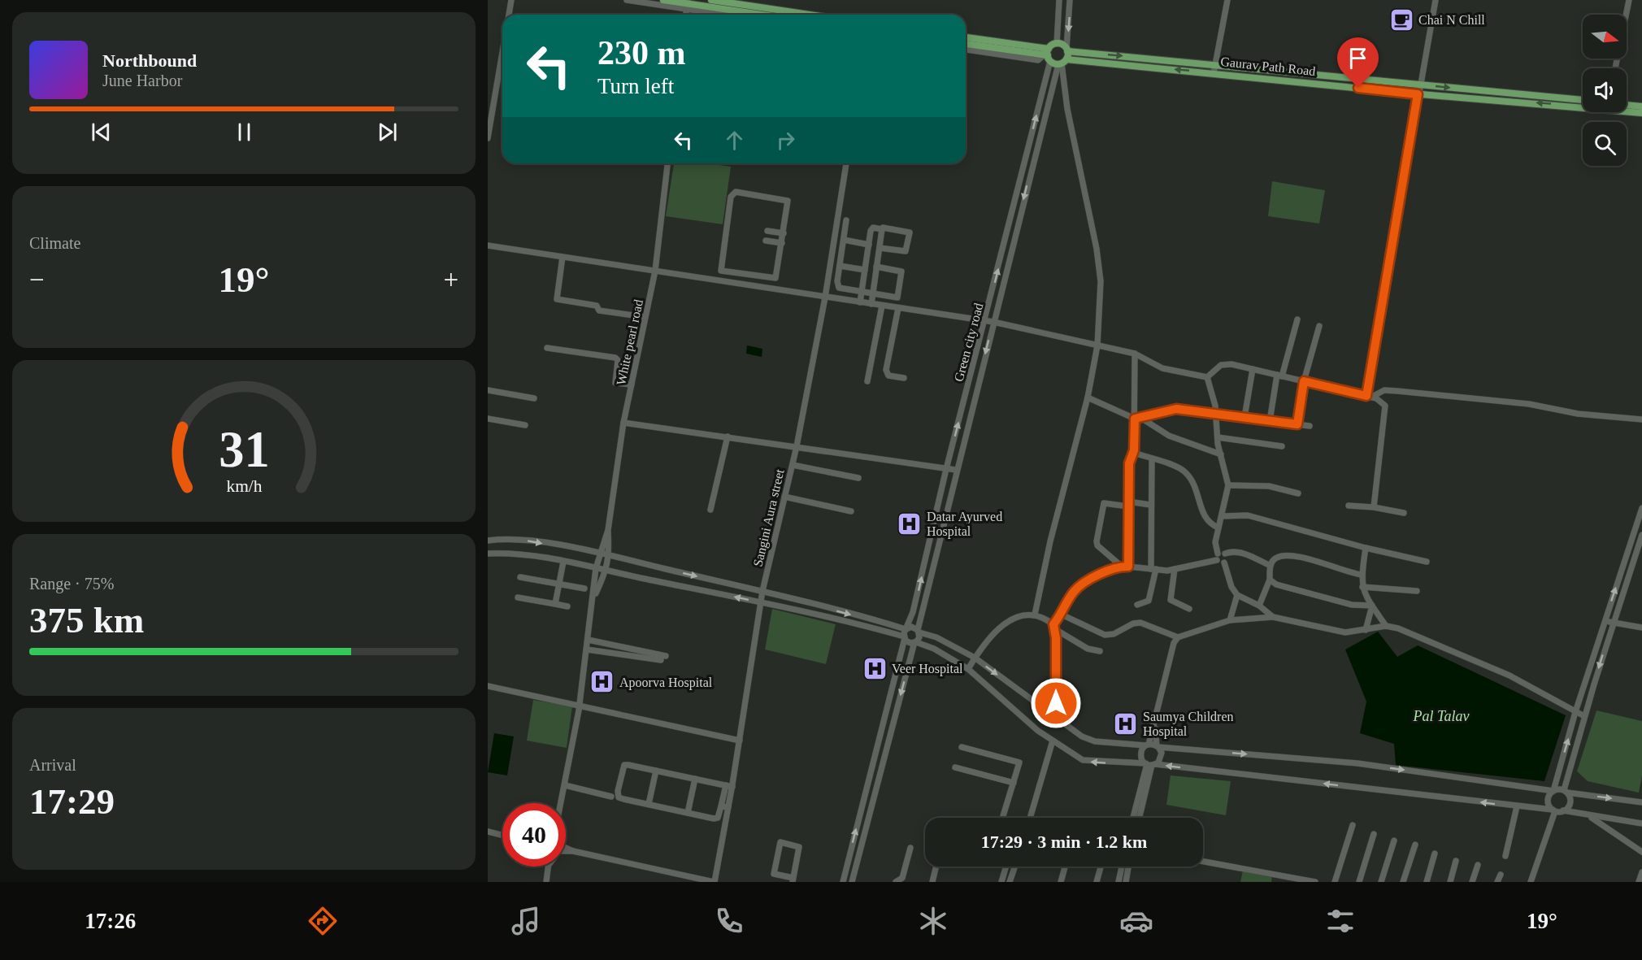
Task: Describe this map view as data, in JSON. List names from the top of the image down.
{
  "streets": {
    "main road": ["Gaurav Path Road"],
    "street": ["White pearl road", "Green city road", "Sangini Aura street"]
  },
  "crossings": [
    ["Gaurav Path Road", "Green city road"]
  ],
  "water": ["Pal Talav"],
  "places": {
    "cafe": ["Chai N Chill"],
    "hospital": [
      "Datar Ayurved Hospital",
      "Veer Hospital",
      "Apoorva Hospital",
      "Saumya Children Hospital"
    ]
  },
  "north": "right",
  "page": {
    "turn": ["230 m", "Turn left"],
    "song": ["Northbound", "June Harbor"],
    "tile": [
      "Climate",
      ["Range · 75%", "375 km"],
      ["Arrival", "17:29"]
    ],
    "heat": ["−", "19°", "+"],
    "limit": "40",
    "trip": "17:29 · 3 min · 1.2 km",
    "tabs": ["17:26", "19°"],
    "gauge": ["31", "km/h"]
  }
}
